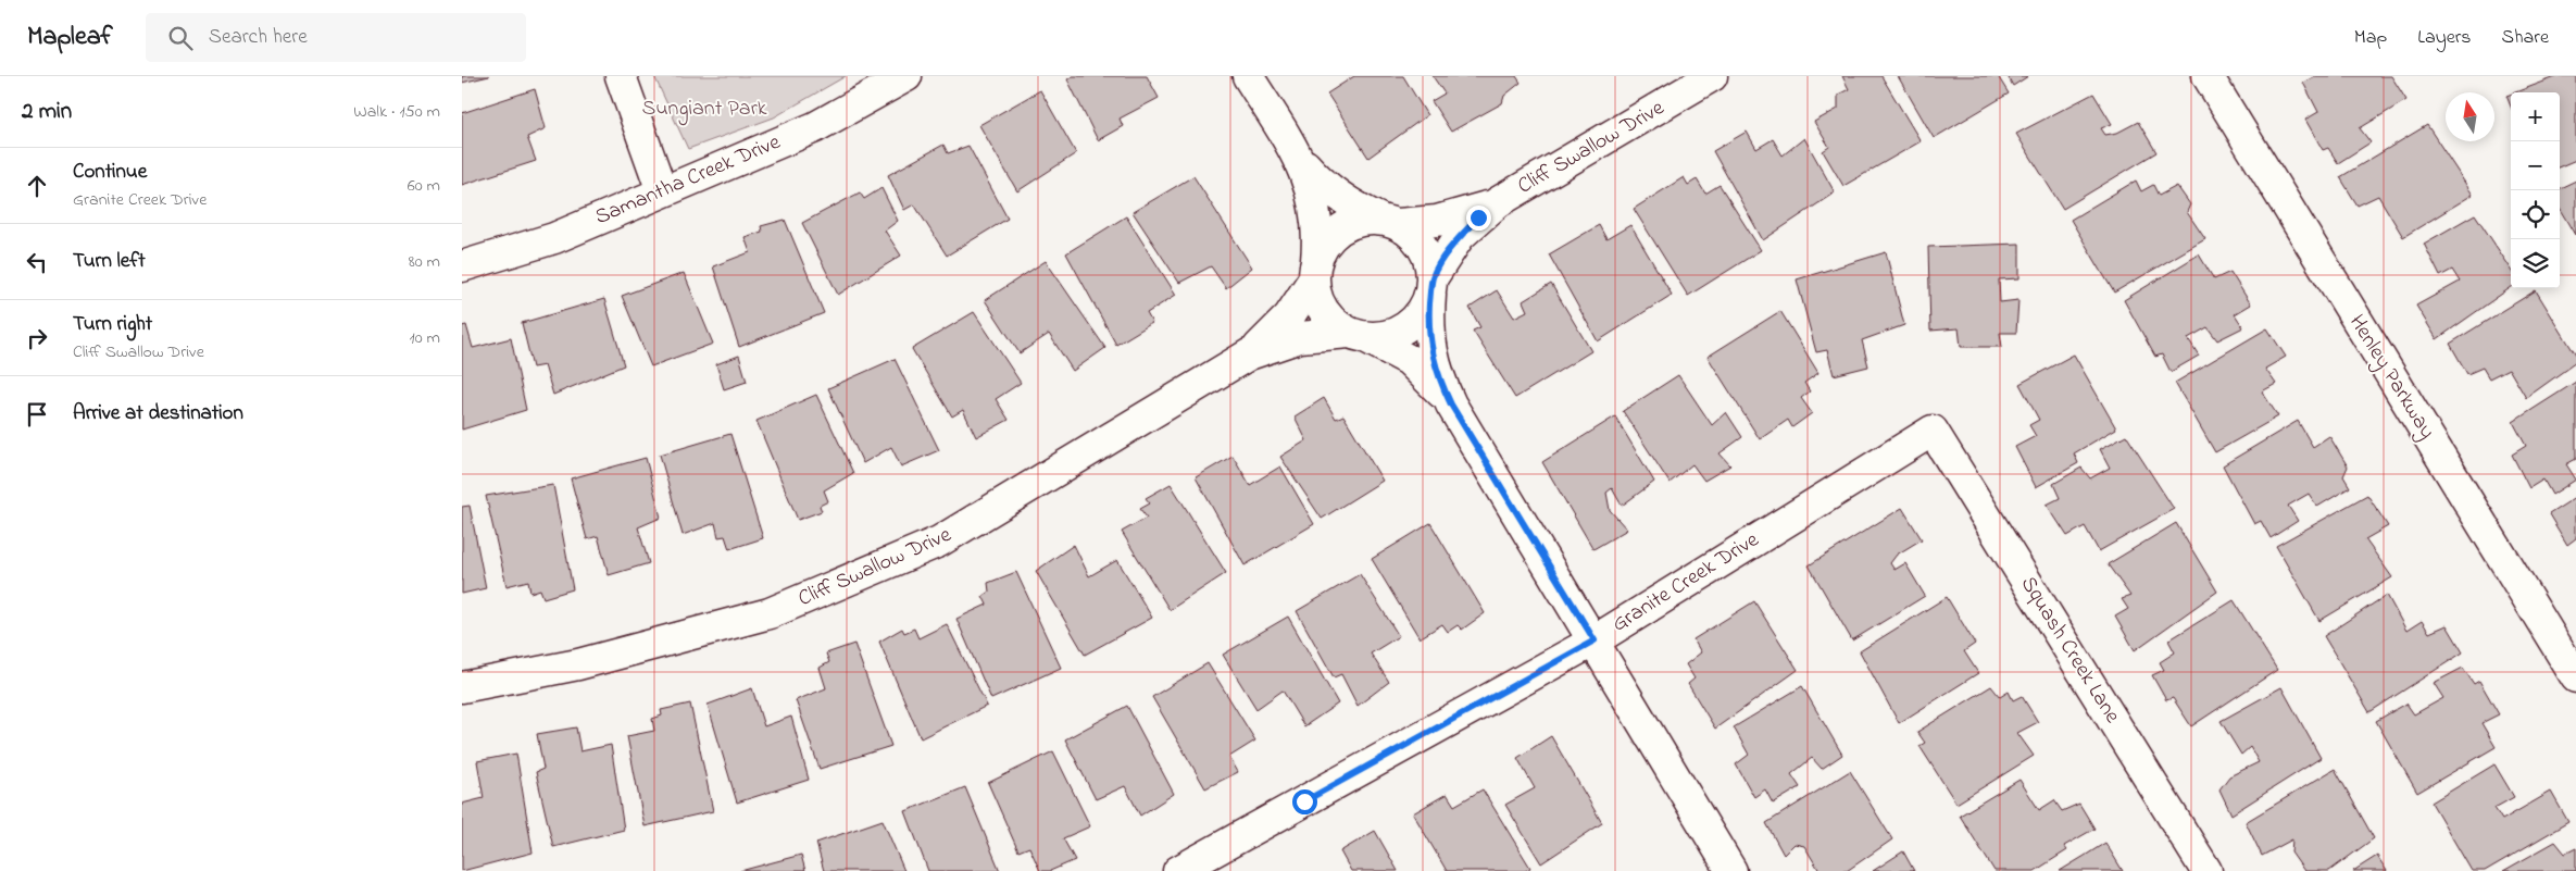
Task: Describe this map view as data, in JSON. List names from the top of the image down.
{
  "streets": {
    "street": [
      "Cliff Swallow Drive",
      "Samantha Creek Drive",
      "Henley Parkway",
      "Granite Creek Drive",
      "Squash Creek Lane"
    ]
  },
  "crossings": [
    ["Granite Creek Drive", "Squash Creek Lane"]
  ],
  "parks": ["Sungiant Park"],
  "north": "top",
  "page": {
    "header": "Mapleaf",
    "search": "Search here",
    "nav": ["Map", "Layers", "Share"],
    "heading": ["2 min", "Walk · 150 m"],
    "map_buttons": ["+", "−"],
    "list": [
      ["Continue", "Granite Creek Drive", "60 m"],
      ["Turn left", "80 m"],
      ["Turn right", "Cliff Swallow Drive", "10 m"],
      "Arrive at destination"
    ]
  }
}
